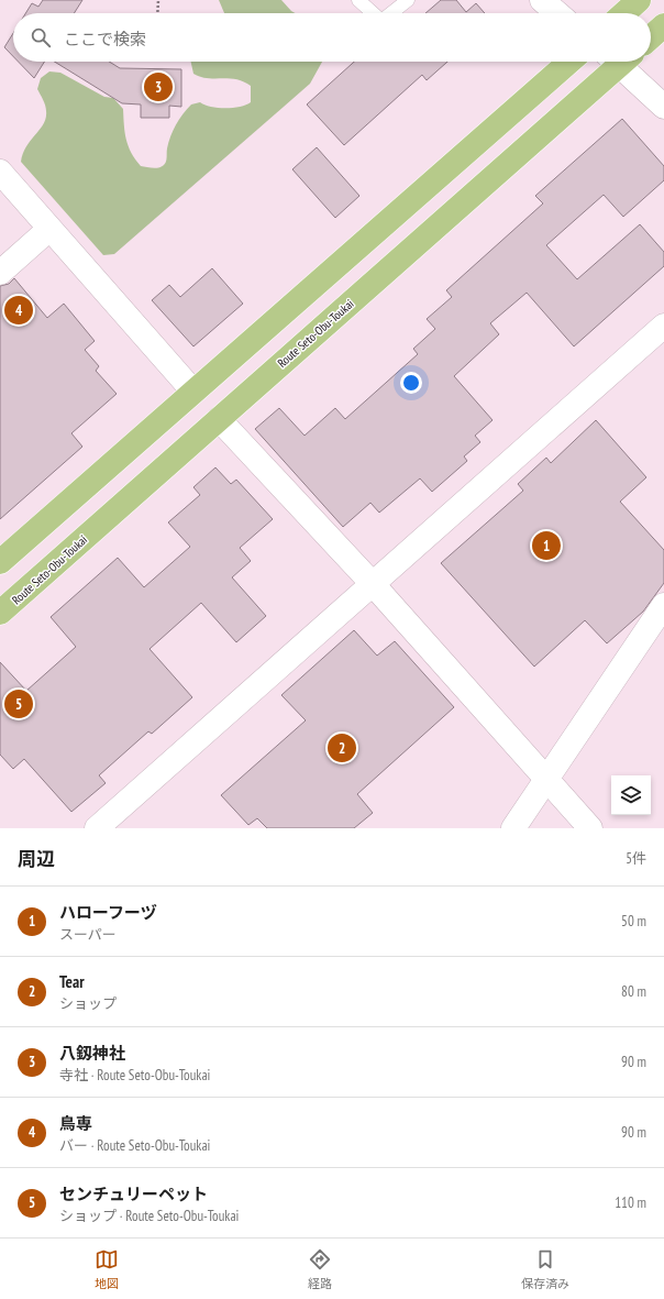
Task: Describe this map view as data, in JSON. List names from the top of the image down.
{
  "streets": {
    "main road": ["Route Seto-Obu-Toukai"]
  },
  "page": {
    "search": "ここで検索",
    "pins": [
      "3",
      "4",
      "1",
      "5",
      "2"
    ],
    "heading": ["周辺", "5件"],
    "list": [
      {
        "mark": "1",
        "name": "ハローフーヅ",
        "note": "スーパー",
        "value": "50 m"
      },
      {
        "mark": "2",
        "name": "Tear",
        "note": "ショップ",
        "value": "80 m"
      },
      {
        "mark": "3",
        "name": "八釼神社",
        "note": "寺社 · Route Seto-Obu-Toukai",
        "value": "90 m"
      },
      {
        "mark": "4",
        "name": "鳥専",
        "note": "バー · Route Seto-Obu-Toukai",
        "value": "90 m"
      },
      {
        "mark": "5",
        "name": "センチュリーペット",
        "note": "ショップ · Route Seto-Obu-Toukai",
        "value": "110 m"
      }
    ],
    "nav": ["地図", "経路", "保存済み"]
  }
}
